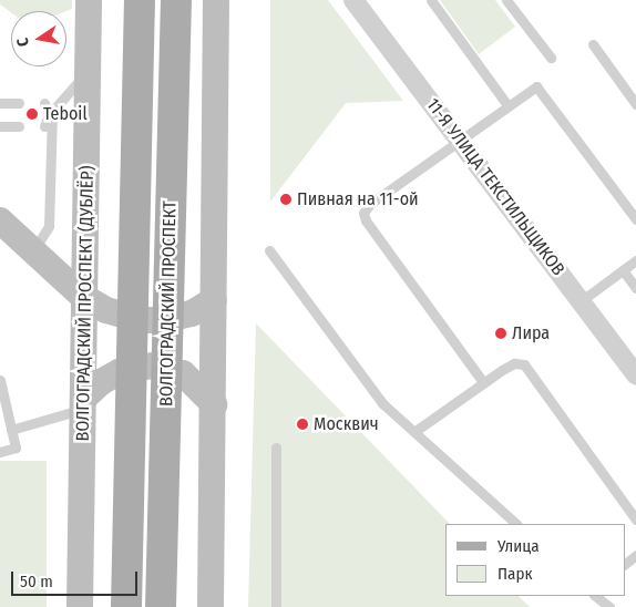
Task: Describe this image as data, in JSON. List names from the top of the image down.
{
  "streets": {
    "main road": ["ВОЛГОГРАДСКИЙ ПРОСПЕКТ (ДУБЛЁР)", "ВОЛГОГРАДСКИЙ ПРОСПЕКТ"],
    "street": ["11-Я УЛИЦА ТЕКСТИЛЬЩИКОВ"]
  },
  "places": [
    "Teboil",
    "Пивная на 11-ой",
    "Лира",
    "Москвич"
  ],
  "legend": ["Улица", "Парк"],
  "scale_bar": "50 m",
  "north": "left"
}
